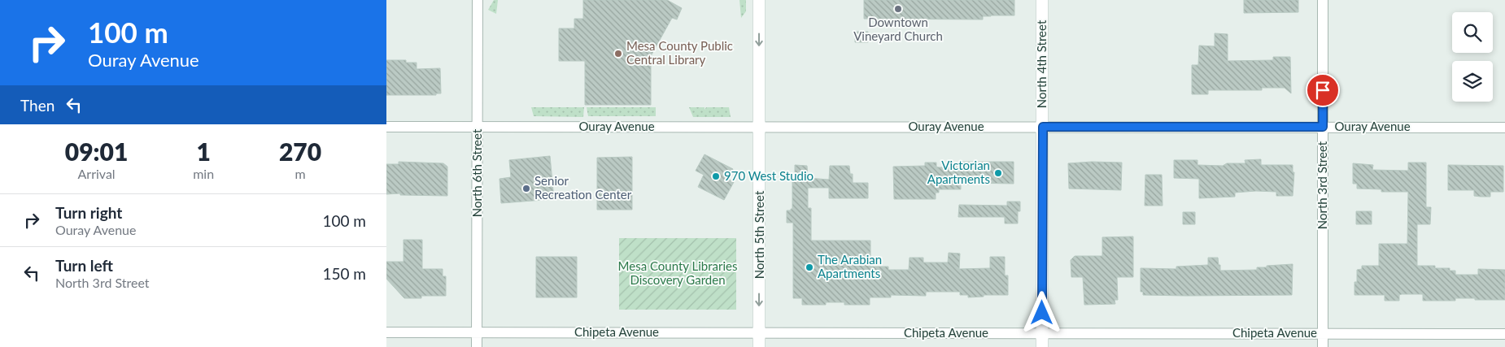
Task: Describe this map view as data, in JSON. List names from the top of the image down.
{
  "streets": {
    "street": [
      "North 4th Street",
      "Ouray Avenue",
      "North 6th Street",
      "North 3rd Street",
      "North 5th Street",
      "Chipeta Avenue"
    ]
  },
  "crossings": [
    ["North 4th Street", "Ouray Avenue"],
    ["North 4th Street", "Chipeta Avenue"],
    ["Ouray Avenue", "North 6th Street"],
    ["Ouray Avenue", "North 3rd Street"],
    ["Ouray Avenue", "North 5th Street"],
    ["North 6th Street", "Chipeta Avenue"],
    ["North 3rd Street", "Chipeta Avenue"],
    ["North 5th Street", "Chipeta Avenue"]
  ],
  "one_way": ["North 5th Street"],
  "parks": ["Mesa County Libraries Discovery Garden"],
  "places": [
    "Downtown Vineyard Church",
    "Mesa County Public Central Library",
    "Victorian Apartments",
    "970 West Studio",
    "Senior Recreation Center",
    "The Arabian Apartments"
  ],
  "page": {
    "turn": ["100 m", "Ouray Avenue"],
    "then": "Then",
    "eta": [
      "09:01",
      "Arrival",
      "1",
      "min",
      "270",
      "m"
    ],
    "list": [
      {
        "name": "Turn right",
        "note": "Ouray Avenue",
        "value": "100 m"
      },
      {
        "name": "Turn left",
        "note": "North 3rd Street",
        "value": "150 m"
      }
    ]
  }
}
